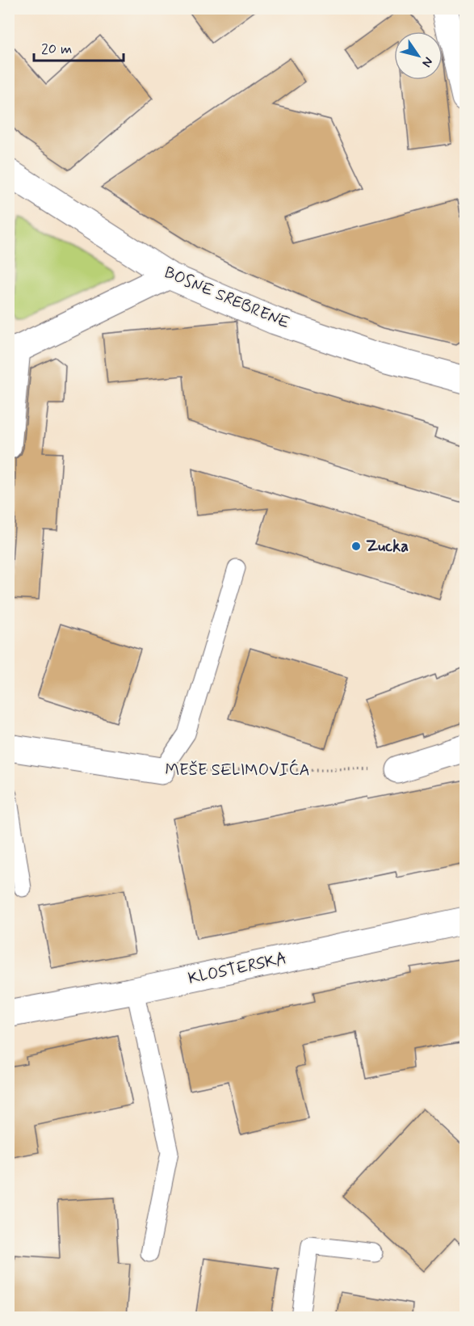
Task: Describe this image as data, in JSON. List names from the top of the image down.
{
  "streets": {
    "street": ["BOSNE SREBRENE", "MEŠE SELIMOVIĆA", "KLOSTERSKA"]
  },
  "places": ["Zucka"],
  "scale_bar": "20 m",
  "north": "bottom right"
}
